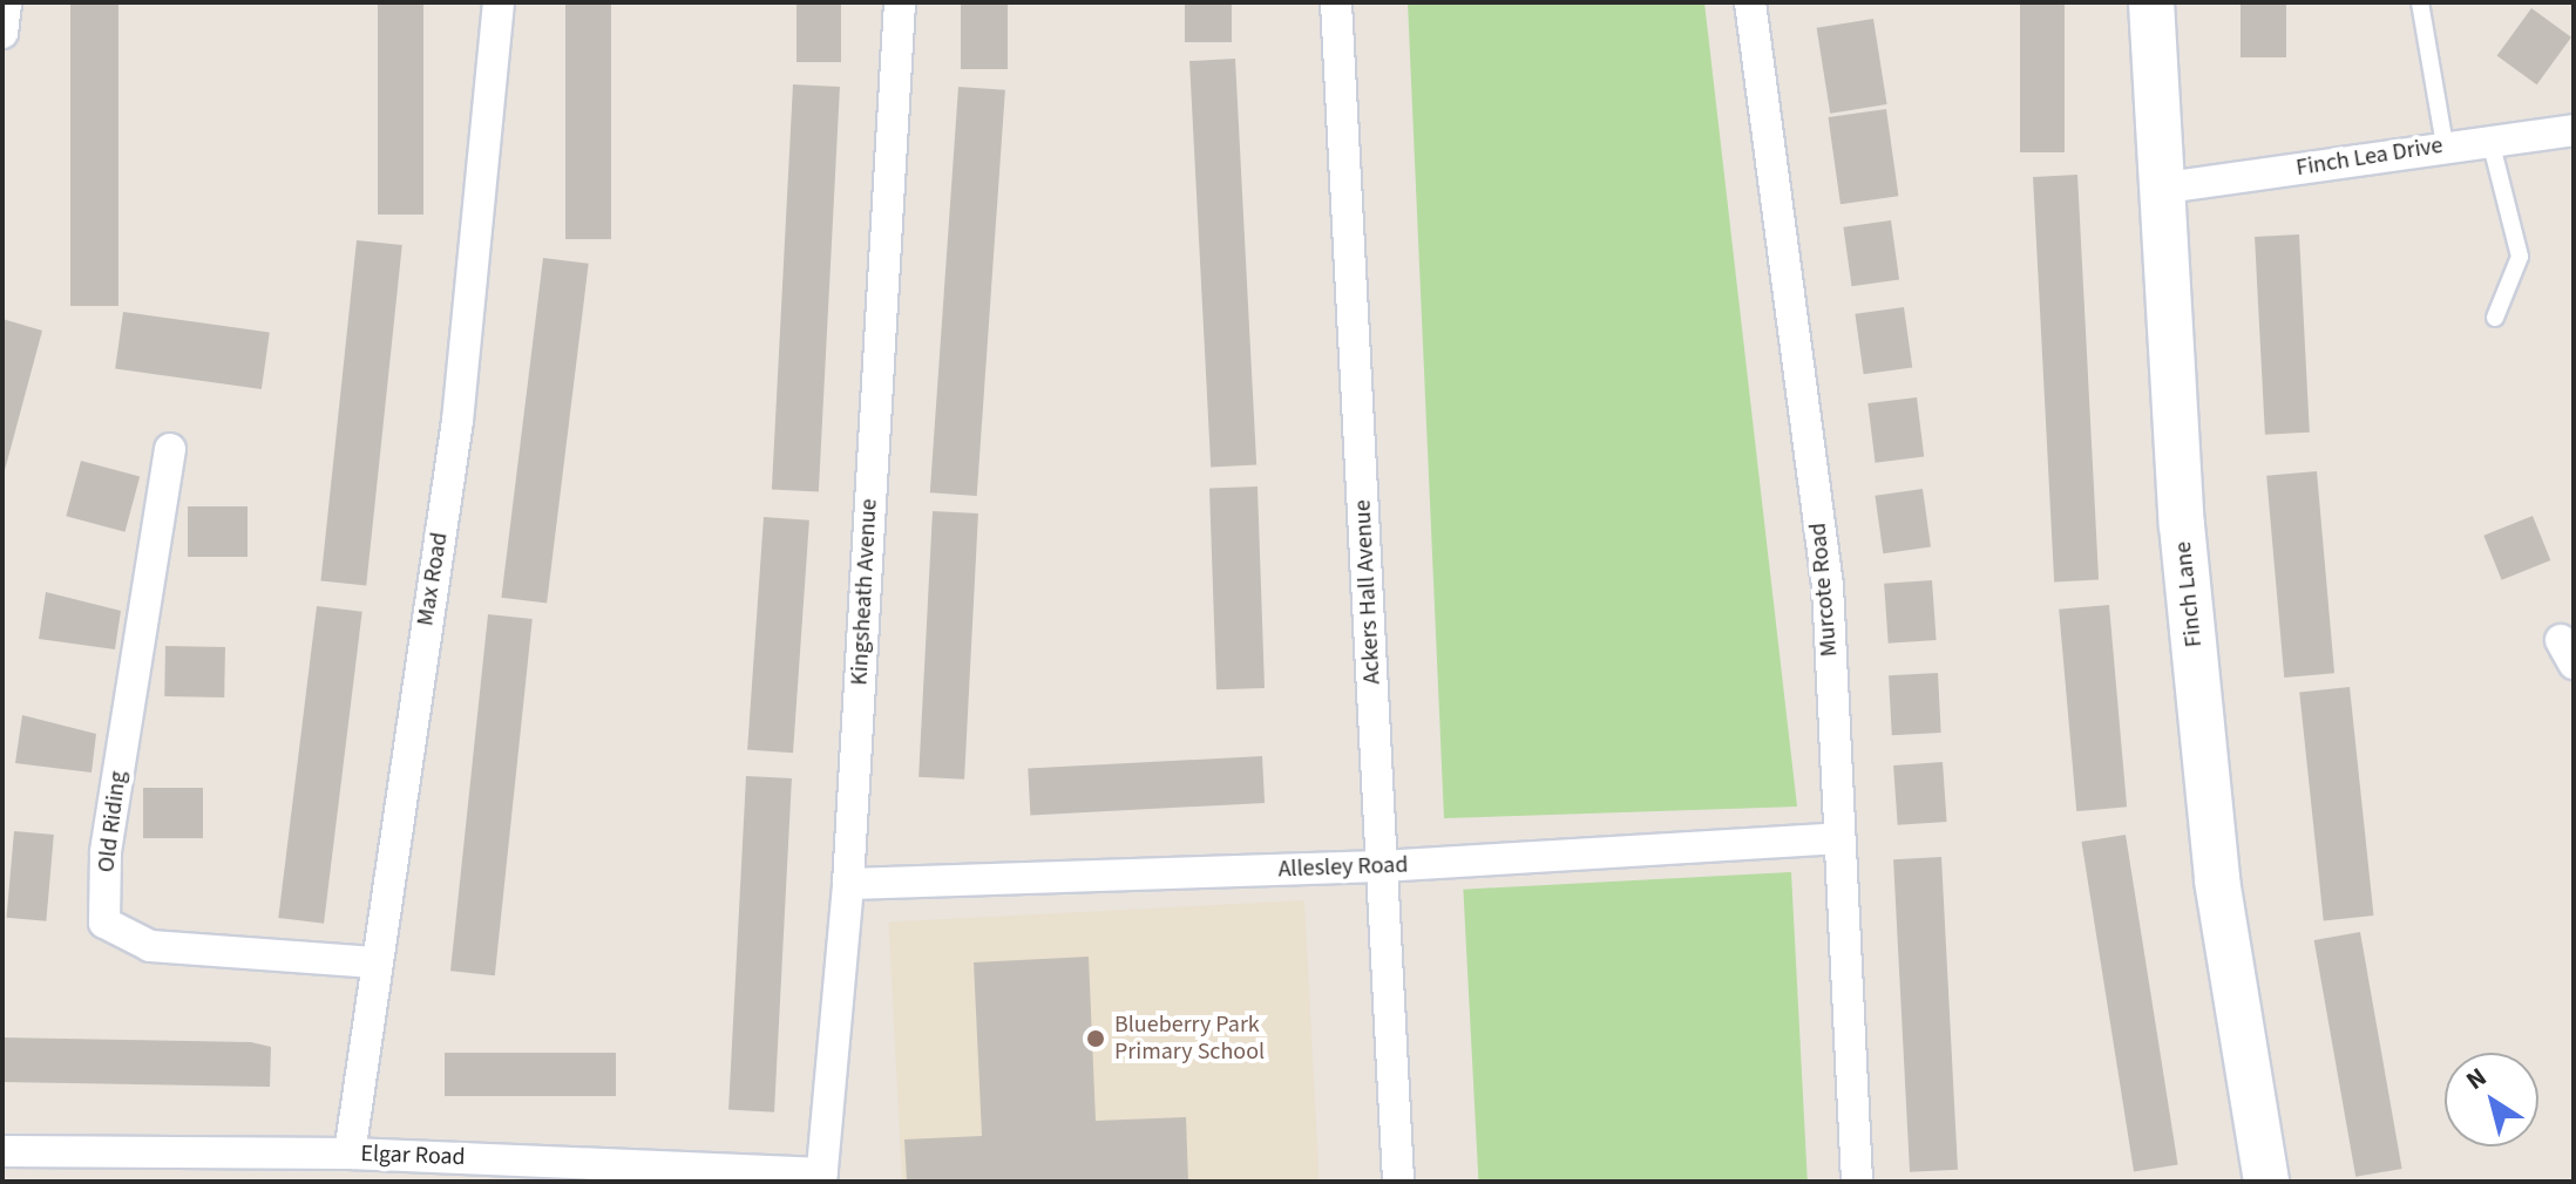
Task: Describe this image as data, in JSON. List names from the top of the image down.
{
  "streets": {
    "street": [
      "Finch Lea Drive",
      "Max Road",
      "Murcote Road",
      "Kingsheath Avenue",
      "Ackers Hall Avenue",
      "Finch Lane",
      "Old Riding",
      "Allesley Road",
      "Elgar Road"
    ]
  },
  "crossings": [
    ["Finch Lea Drive", "Finch Lane"],
    ["Max Road", "Old Riding"],
    ["Max Road", "Elgar Road"],
    ["Murcote Road", "Allesley Road"],
    ["Kingsheath Avenue", "Allesley Road"],
    ["Kingsheath Avenue", "Elgar Road"],
    ["Ackers Hall Avenue", "Allesley Road"]
  ],
  "places": ["Blueberry Park Primary School"],
  "north": "top left"
}
